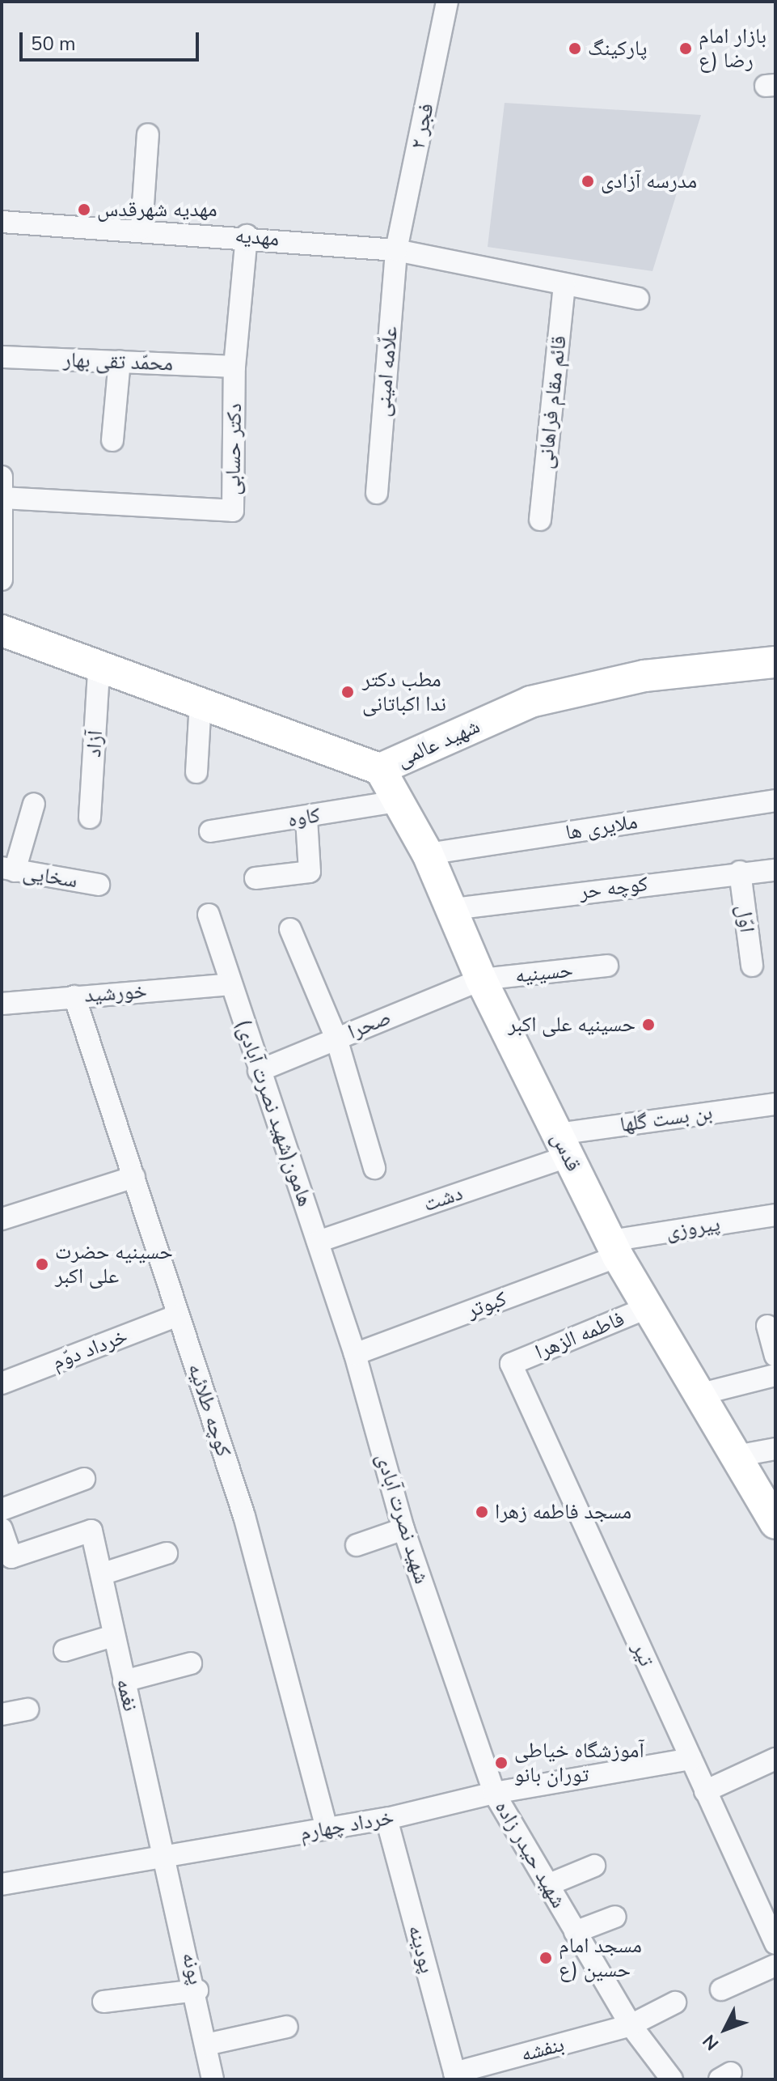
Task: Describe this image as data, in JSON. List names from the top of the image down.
{
  "streets": {
    "street": [
      "فجر ۲",
      "مهدیه",
      "محمّد تقی بهار",
      "علّامه امینی",
      "قائم مقام فراهانی",
      "دکتر حسابی",
      "شهید عالمی",
      "آزاد",
      "کاوه",
      "ملایری ها",
      "سخایی",
      "کوچه حر",
      "اوّل",
      "حسینیه",
      "خورشید",
      "صحرا",
      "(شهید نصرت آبادی)هامون",
      "بن بست گلها",
      "قدس",
      "دشت",
      "پیروزی",
      "کبوتر",
      "فاطمه الزهرا",
      "خرداد دوّم",
      "کوچه طلائیه",
      "شهید نصرت آبادی",
      "تیر",
      "نغمه",
      "خرداد چهارم",
      "شهید حیدر زاده",
      "پودینه",
      "پونه",
      "بنفشه"
    ]
  },
  "crossings": [
    ["فجر ۲", "مهدیه"],
    ["فجر ۲", "علّامه امینی"],
    ["مهدیه", "علّامه امینی"],
    ["مهدیه", "قائم مقام فراهانی"],
    ["مهدیه", "دکتر حسابی"],
    ["محمّد تقی بهار", "دکتر حسابی"],
    ["شهید عالمی", "آزاد"],
    ["شهید عالمی", "قدس"],
    ["کاوه", "قدس"],
    ["ملایری ها", "قدس"],
    ["کوچه حر", "اوّل"],
    ["کوچه حر", "قدس"],
    ["حسینیه", "صحرا"],
    ["حسینیه", "قدس"],
    ["خورشید", "(شهید نصرت آبادی)هامون"],
    ["خورشید", "کوچه طلائیه"],
    ["صحرا", "(شهید نصرت آبادی)هامون"],
    ["صحرا", "قدس"],
    ["(شهید نصرت آبادی)هامون", "دشت"],
    ["(شهید نصرت آبادی)هامون", "شهید نصرت آبادی"],
    ["بن بست گلها", "قدس"],
    ["بن بست گلها", "دشت"],
    ["قدس", "دشت"],
    ["قدس", "پیروزی"],
    ["قدس", "کبوتر"],
    ["قدس", "فاطمه الزهرا"],
    ["دشت", "شهید نصرت آبادی"],
    ["پیروزی", "کبوتر"],
    ["کبوتر", "شهید نصرت آبادی"],
    ["فاطمه الزهرا", "تیر"],
    ["خرداد دوّم", "کوچه طلائیه"],
    ["کوچه طلائیه", "خرداد چهارم"],
    ["شهید نصرت آبادی", "خرداد چهارم"],
    ["شهید نصرت آبادی", "شهید حیدر زاده"],
    ["تیر", "خرداد چهارم"],
    ["نغمه", "خرداد چهارم"],
    ["نغمه", "پونه"],
    ["خرداد چهارم", "شهید حیدر زاده"],
    ["خرداد چهارم", "پودینه"],
    ["خرداد چهارم", "پونه"],
    ["شهید حیدر زاده", "بنفشه"],
    ["پودینه", "بنفشه"]
  ],
  "places": [
    "پارکینگ",
    "بازار امام رضا (ع",
    "مدرسه آزادی",
    "مهدیه شهرقدس",
    "مطب دکتر ندا اکباتانی",
    "حسینیه علی اکبر",
    "حسینیه حضرت علی اکبر",
    "مسجد فاطمه زهرا",
    "آموزشگاه خیاطی توران بانو",
    "مسجد امام حسین (ع"
  ],
  "scale_bar": "50 m",
  "north": "bottom left"
}
